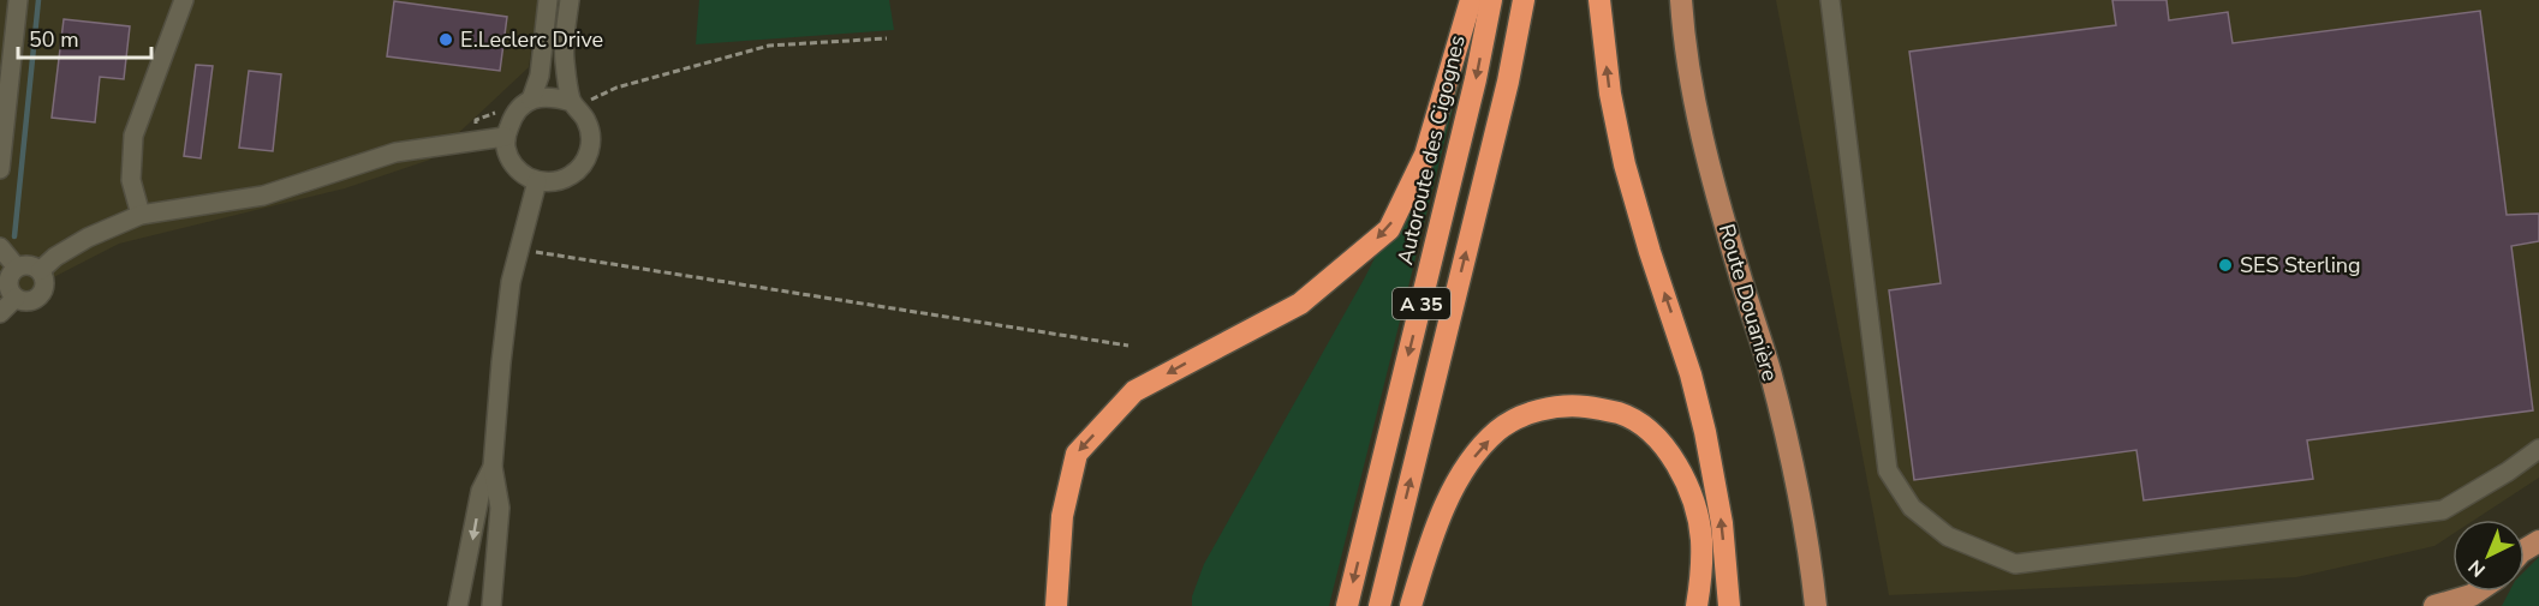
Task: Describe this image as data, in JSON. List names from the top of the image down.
{
  "streets": {
    "highway": ["Autoroute des Cigognes", "A 35"],
    "main road": ["Route Douanière"]
  },
  "places": ["E.Leclerc Drive", "SES Sterling"],
  "scale_bar": "50 m",
  "north": "bottom left"
}
